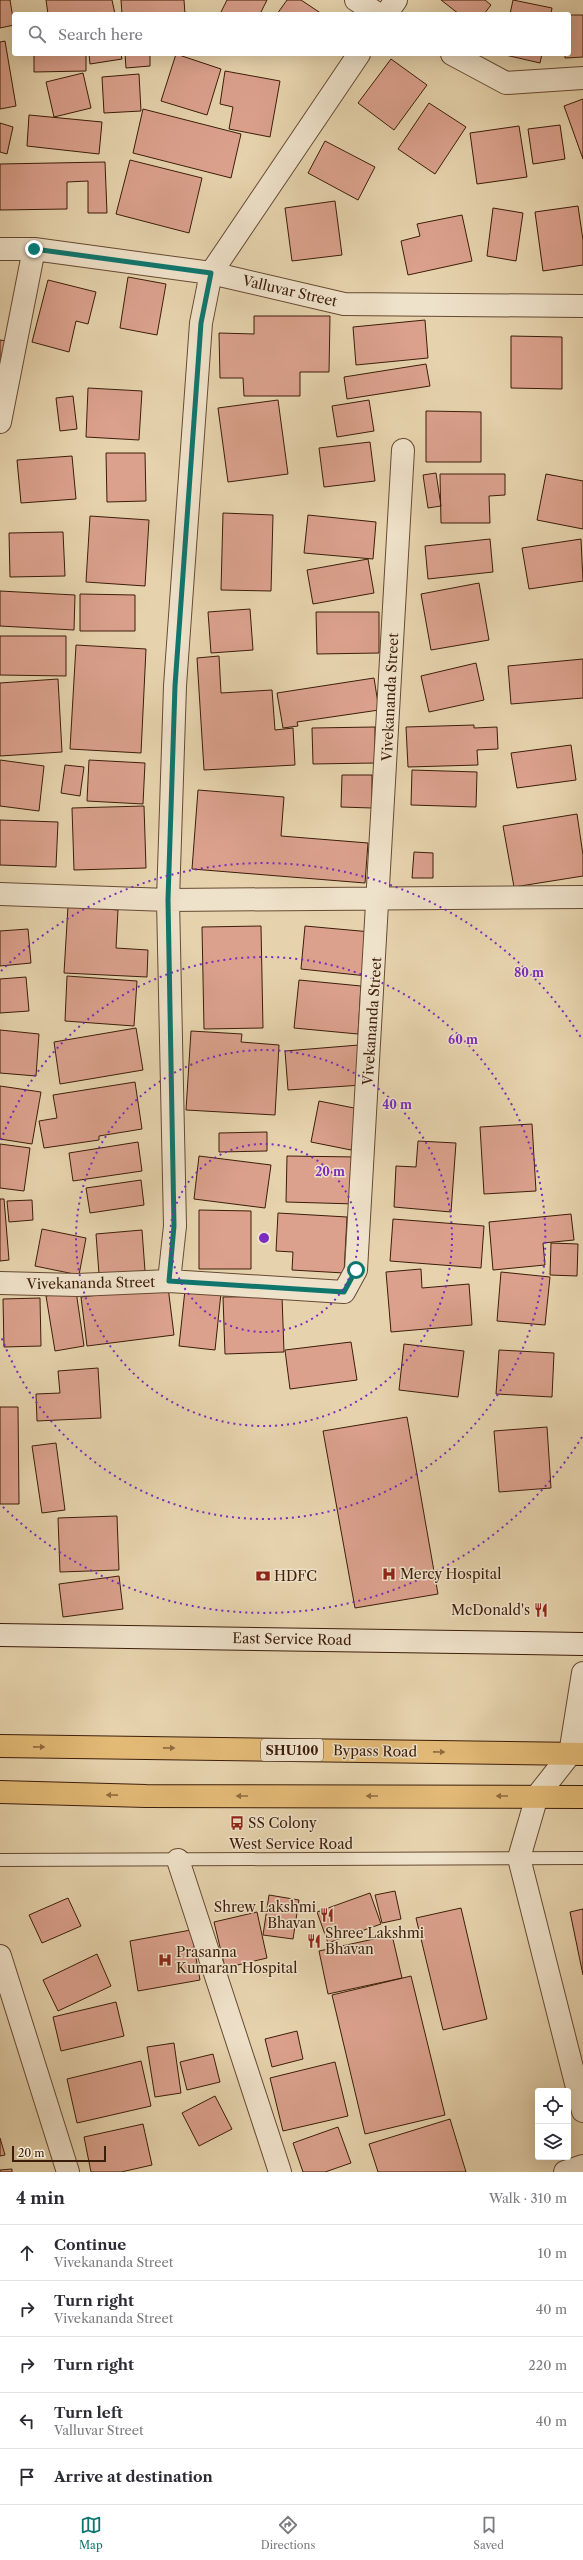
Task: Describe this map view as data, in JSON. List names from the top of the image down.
{
  "streets": {
    "main road": ["SHU100", "Bypass Road"],
    "street": ["Valluvar Street", "Vivekananda Street", "East Service Road"],
    "lane": ["West Service Road"]
  },
  "places": {
    "hospital": ["Mercy Hospital", "Prasanna Kumaran Hospital"],
    "bank": ["HDFC"],
    "restaurant": ["McDonald's", "Shrew Lakshmi Bhavan", "Shree Lakshmi Bhavan"],
    "bus stop": ["SS Colony"]
  },
  "scale_bar": "20 m",
  "page": {
    "search": "Search here",
    "scale": "20 m",
    "heading": ["4 min", "Walk · 310 m"],
    "list": [
      ["Continue", "Vivekananda Street", "10 m"],
      ["Turn right", "Vivekananda Street", "40 m"],
      ["Turn right", "220 m"],
      ["Turn left", "Valluvar Street", "40 m"],
      "Arrive at destination"
    ],
    "nav": ["Map", "Directions", "Saved"]
  },
  "rings": [
    "80 m",
    "60 m",
    "40 m",
    "20 m"
  ]
}
